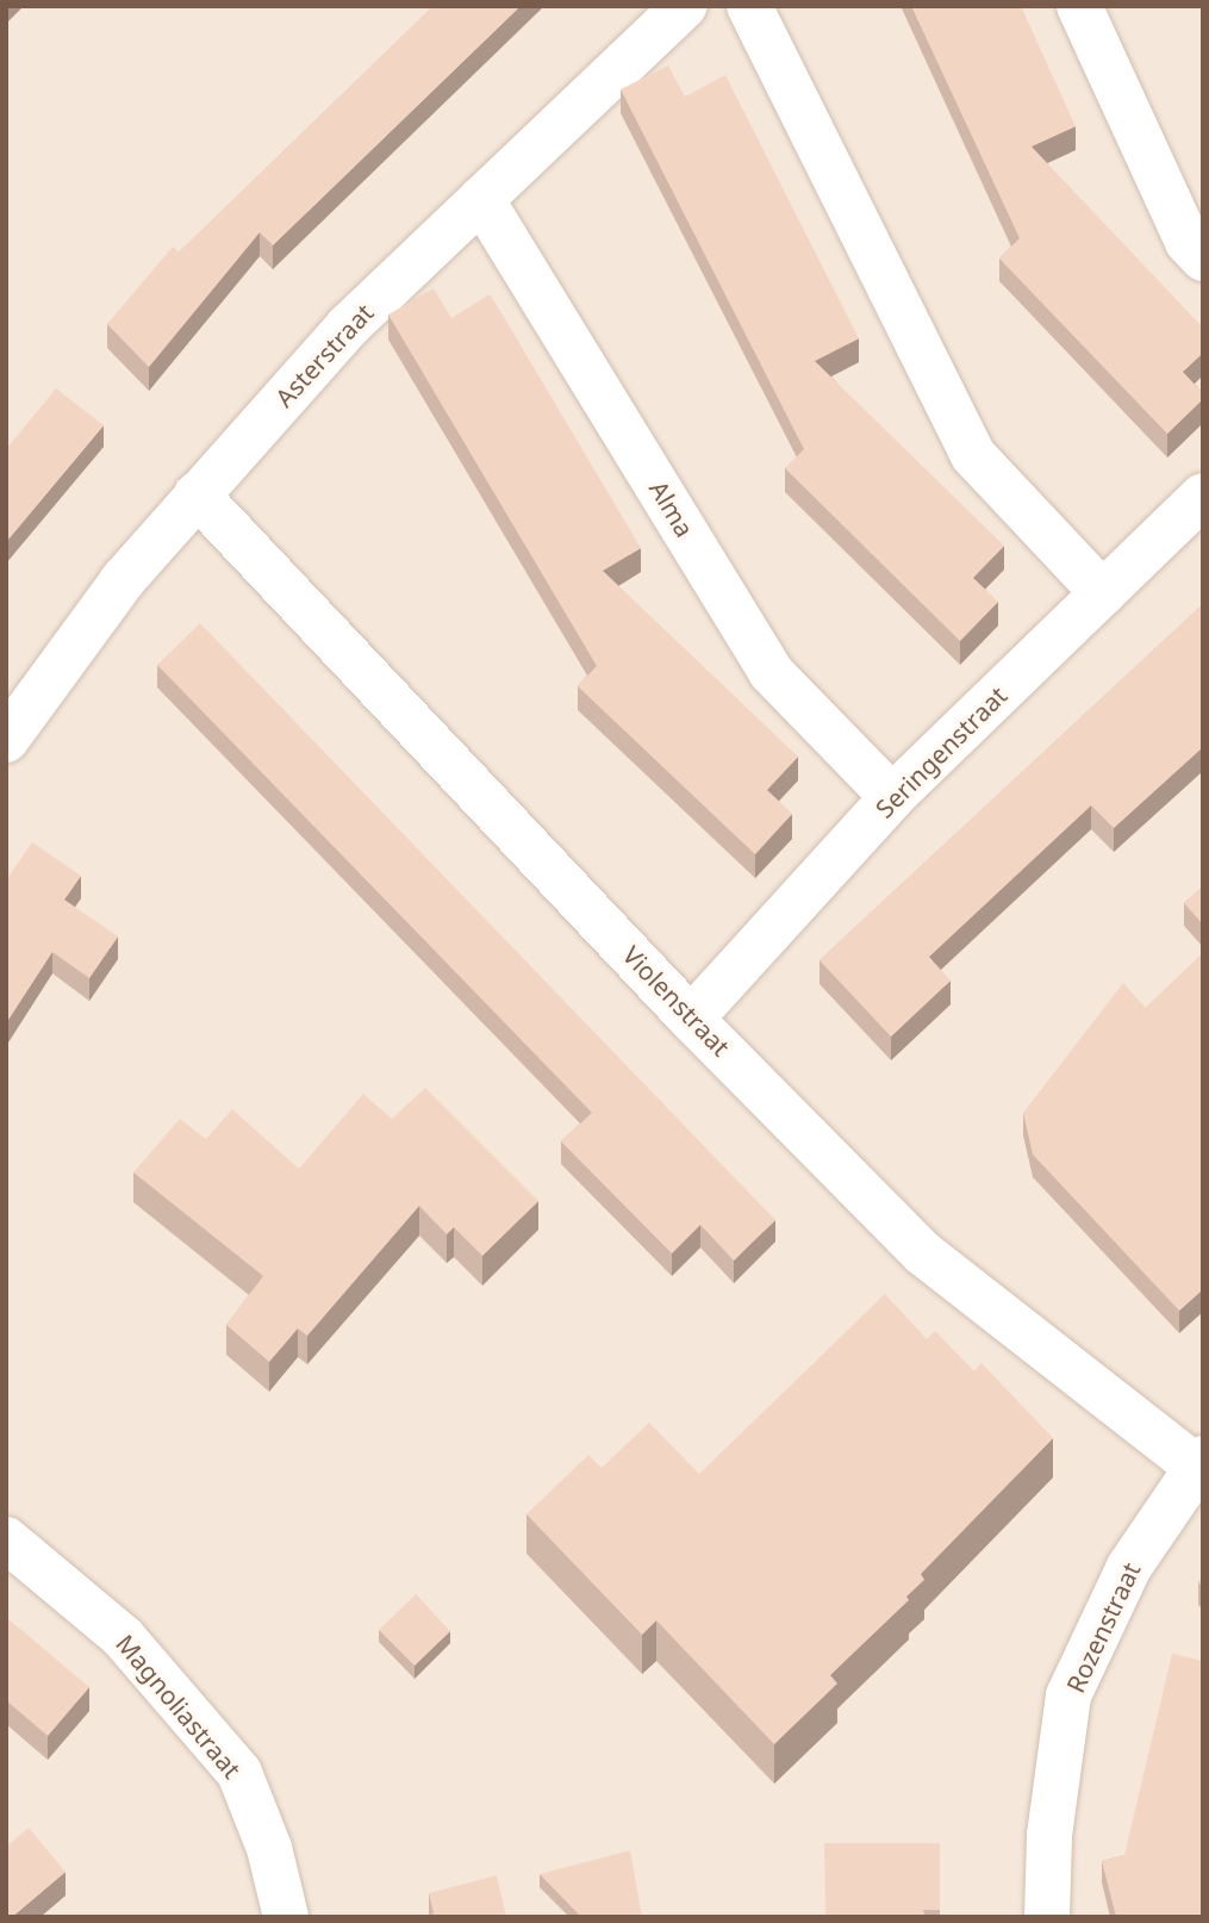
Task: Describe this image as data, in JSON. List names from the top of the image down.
{
  "streets": {
    "street": [
      "Asterstraat",
      "Alma",
      "Seringenstraat",
      "Violenstraat",
      "Rozenstraat",
      "Magnoliastraat"
    ]
  },
  "crossings": [
    ["Asterstraat", "Alma"],
    ["Asterstraat", "Violenstraat"],
    ["Alma", "Seringenstraat"],
    ["Seringenstraat", "Violenstraat"],
    ["Violenstraat", "Rozenstraat"]
  ]
}
